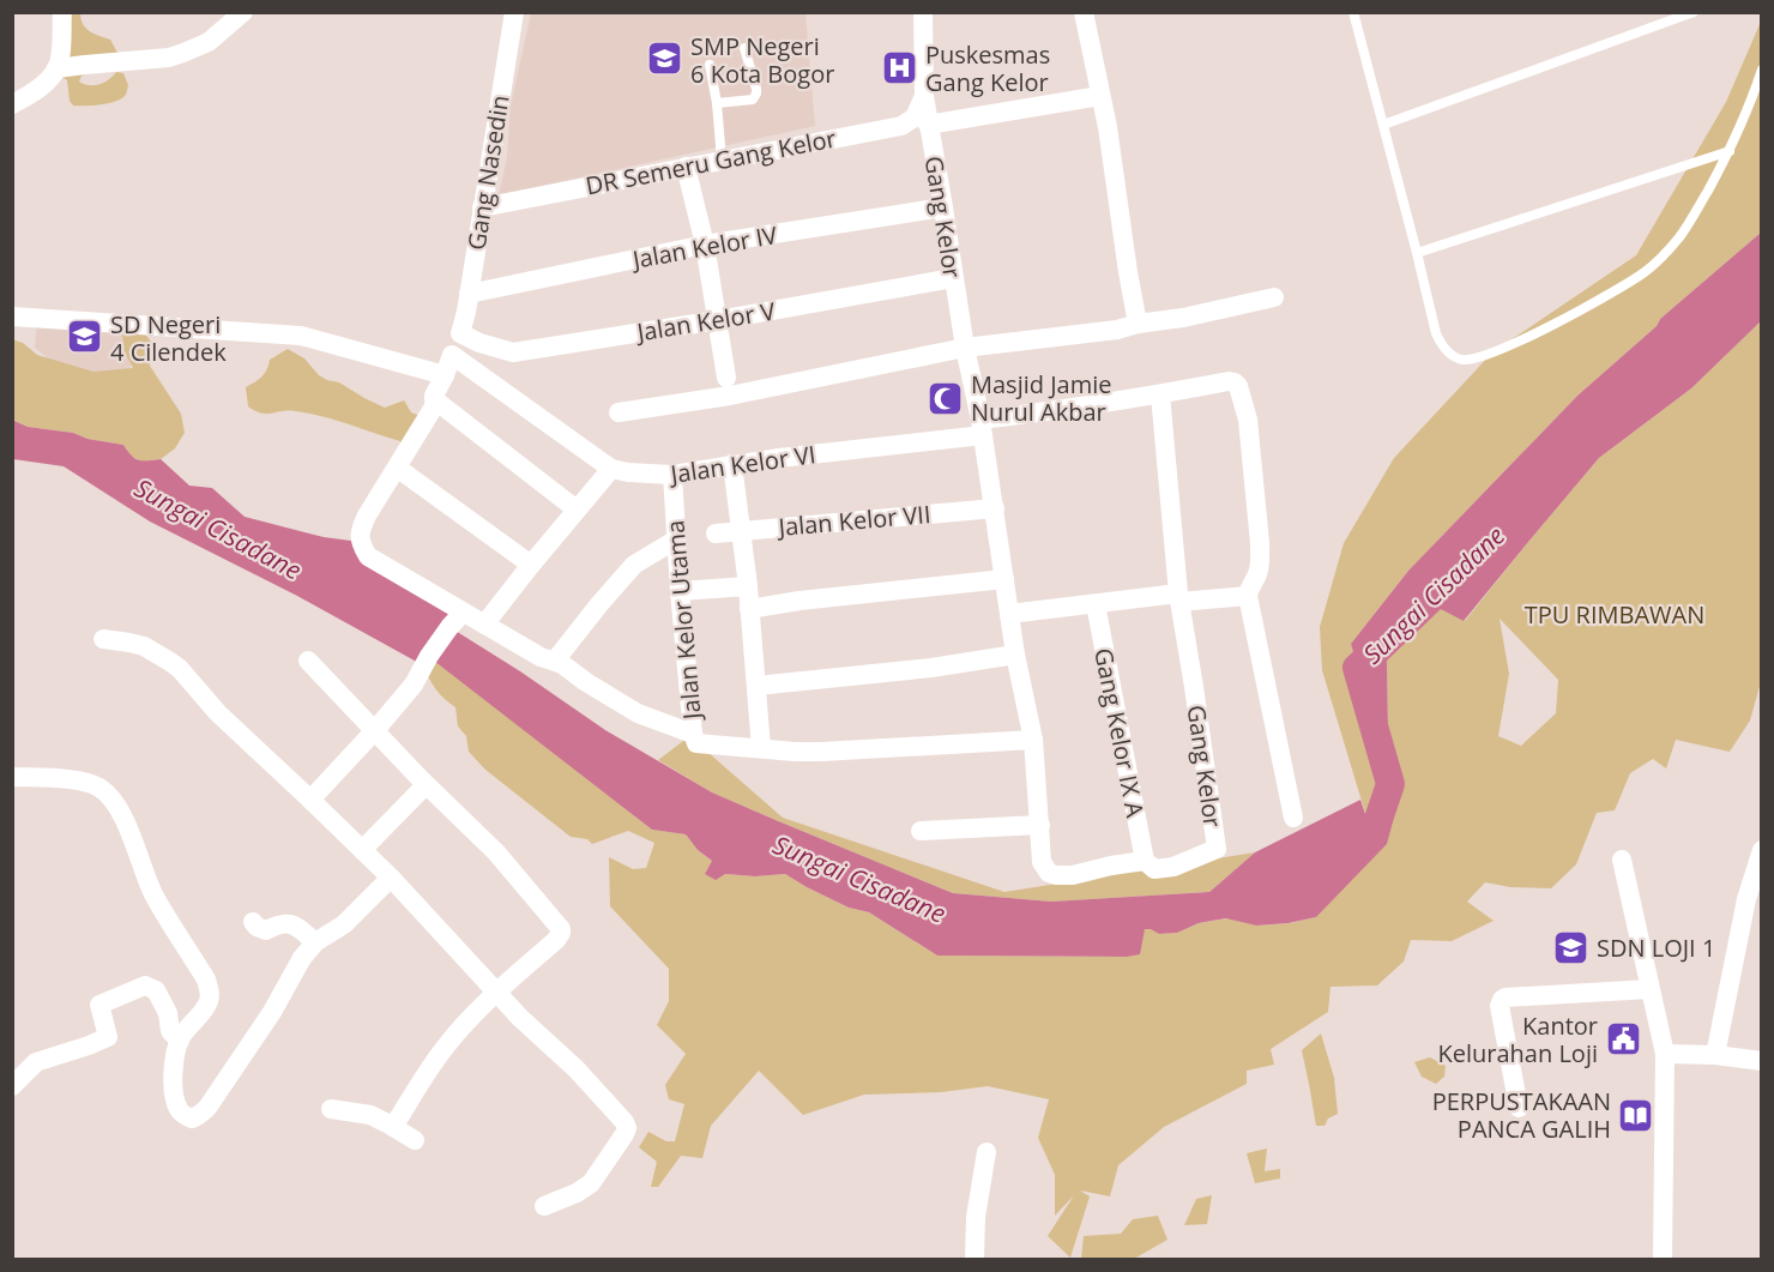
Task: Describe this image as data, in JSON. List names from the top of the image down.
{
  "streets": {
    "street": [
      "DR Semeru Gang Kelor",
      "Gang Nasedin",
      "Gang Kelor",
      "Jalan Kelor IV",
      "Jalan Kelor V",
      "Jalan Kelor VI",
      "Jalan Kelor VII",
      "Jalan Kelor Utama",
      "Gang Kelor IX A"
    ]
  },
  "crossings": [
    ["DR Semeru Gang Kelor", "Gang Nasedin"],
    ["DR Semeru Gang Kelor", "Gang Kelor"],
    ["Gang Nasedin", "Jalan Kelor IV"],
    ["Gang Nasedin", "Jalan Kelor V"],
    ["Gang Kelor", "Jalan Kelor IV"],
    ["Gang Kelor", "Jalan Kelor V"],
    ["Gang Kelor", "Jalan Kelor VI"],
    ["Gang Kelor", "Jalan Kelor VII"],
    ["Gang Kelor", "Jalan Kelor Utama"],
    ["Gang Kelor", "Gang Kelor IX A"],
    ["Jalan Kelor VI", "Jalan Kelor Utama"]
  ],
  "water": ["Sungai Cisadane"],
  "parks": ["TPU RIMBAWAN"],
  "places": {
    "school or university": ["SMP Negeri 6 Kota Bogor", "SD Negeri 4 Cilendek", "SDN LOJI 1"],
    "hospital": ["Puskesmas Gang Kelor"],
    "mosque": ["Masjid Jamie Nurul Akbar"],
    "public building": ["Kantor Kelurahan Loji"],
    "library": ["PERPUSTAKAAN PANCA GALIH"]
  }
}
